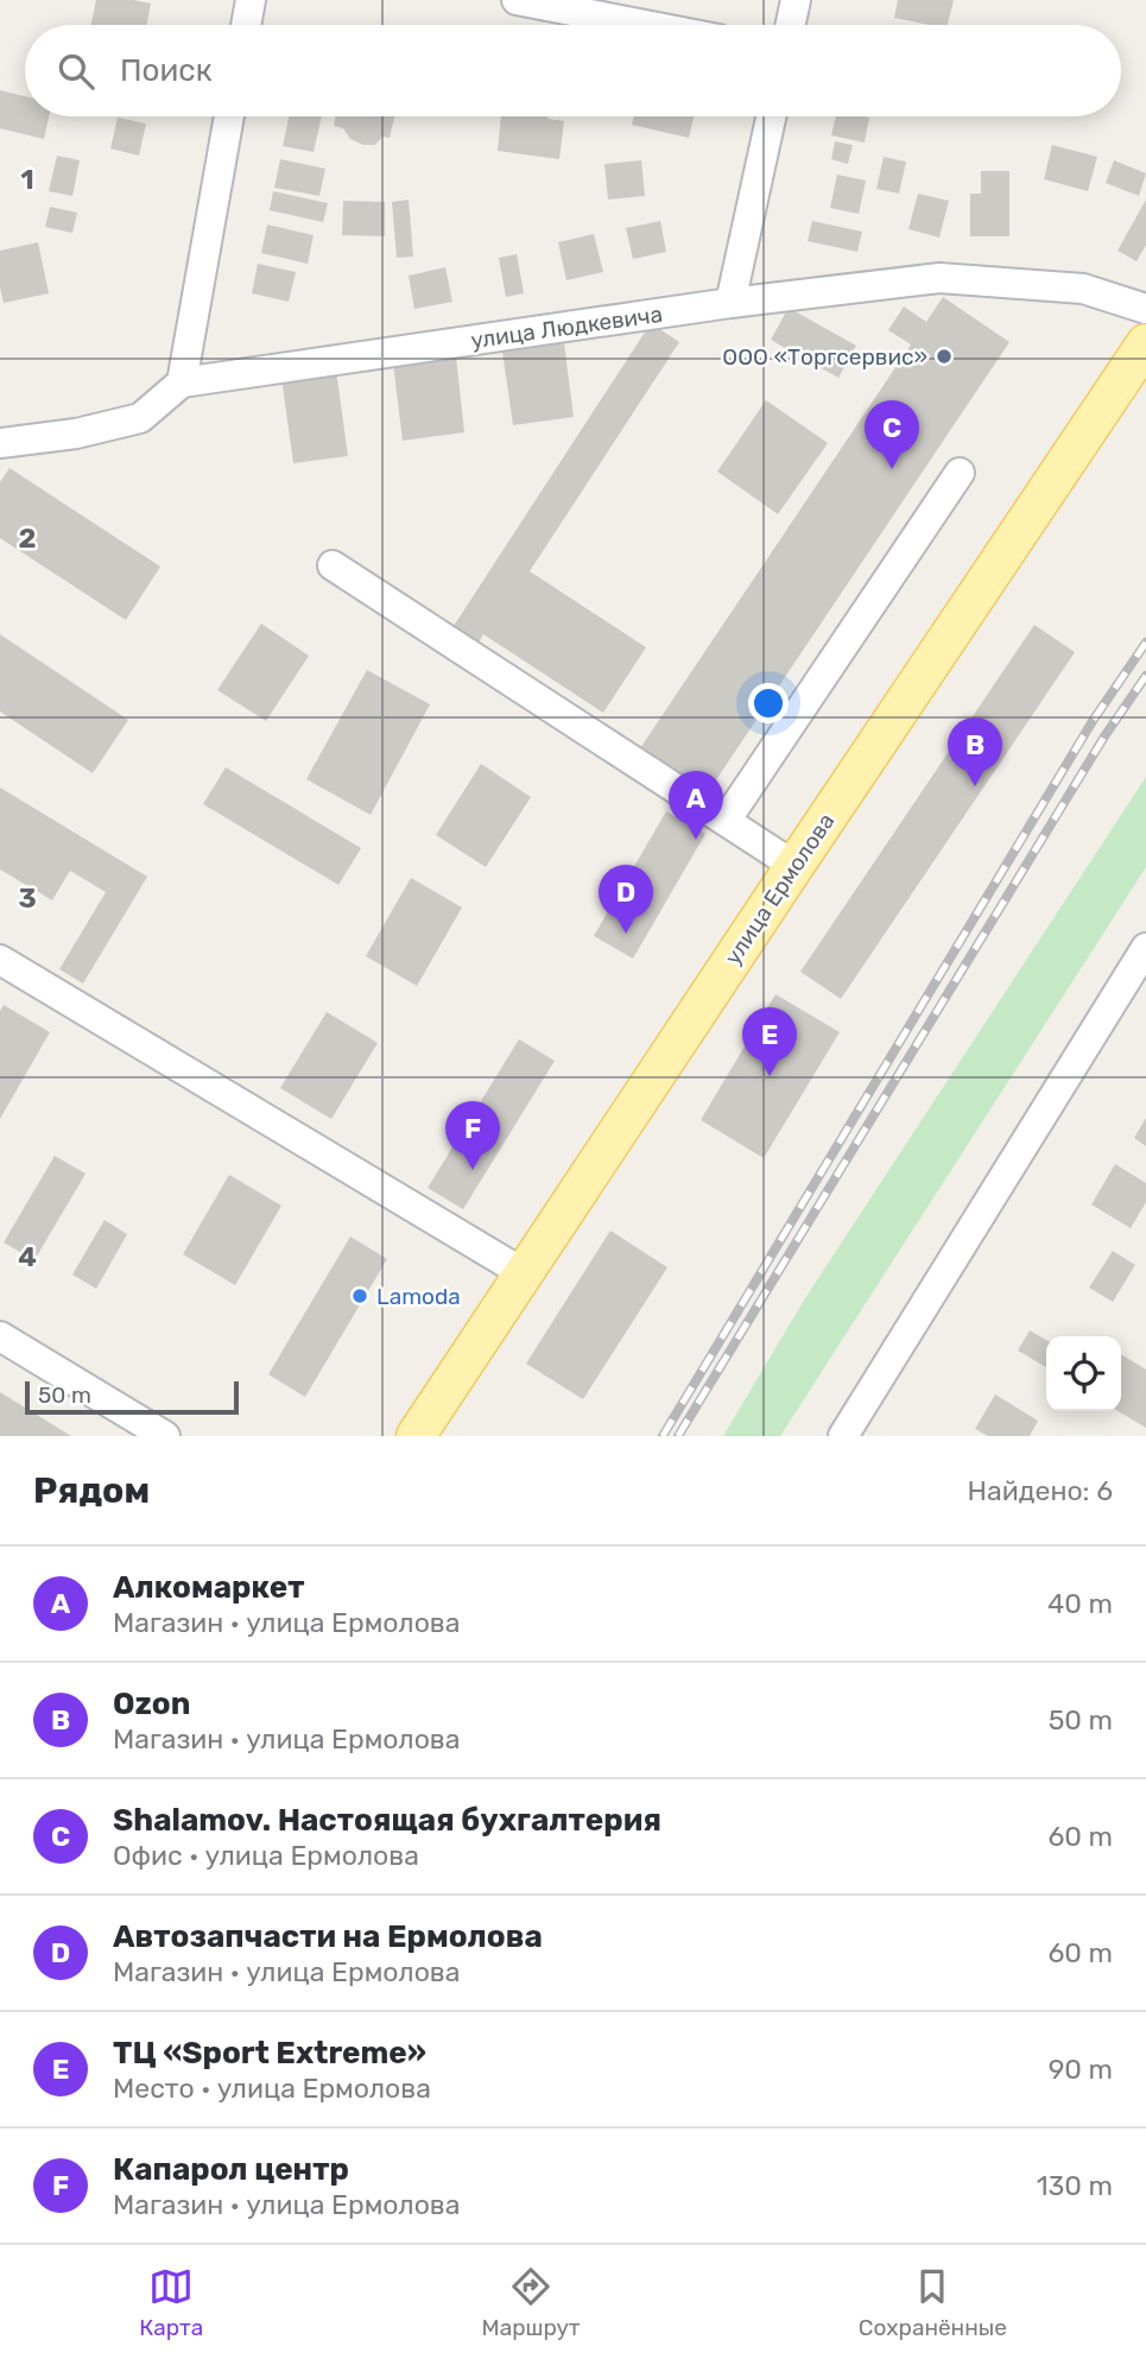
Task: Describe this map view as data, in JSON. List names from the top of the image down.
{
  "streets": {
    "main road": ["улица Ермолова"],
    "street": ["улица Людкевича"]
  },
  "places": ["ООО «Торгсервис»", "Lamoda"],
  "scale_bar": "50 m",
  "page": {
    "search": "Поиск",
    "pins": [
      "C",
      "B",
      "A",
      "D",
      "E",
      "F"
    ],
    "scale": "50 m",
    "heading": ["Рядом", "Найдено: 6"],
    "list": [
      {
        "mark": "A",
        "name": "Алкомаркет",
        "note": "Магазин · улица Ермолова",
        "value": "40 m"
      },
      {
        "mark": "B",
        "name": "Ozon",
        "note": "Магазин · улица Ермолова",
        "value": "50 m"
      },
      {
        "mark": "C",
        "name": "Shalamov. Настоящая бухгалтерия",
        "note": "Офис · улица Ермолова",
        "value": "60 m"
      },
      {
        "mark": "D",
        "name": "Автозапчасти на Ермолова",
        "note": "Магазин · улица Ермолова",
        "value": "60 m"
      },
      {
        "mark": "E",
        "name": "ТЦ «Sport Extreme»",
        "note": "Место · улица Ермолова",
        "value": "90 m"
      },
      {
        "mark": "F",
        "name": "Капарол центр",
        "note": "Магазин · улица Ермолова",
        "value": "130 m"
      }
    ],
    "nav": ["Карта", "Маршрут", "Сохранённые"]
  },
  "grid": {
    "rows": [
      "1",
      "2",
      "3",
      "4"
    ]
  }
}
